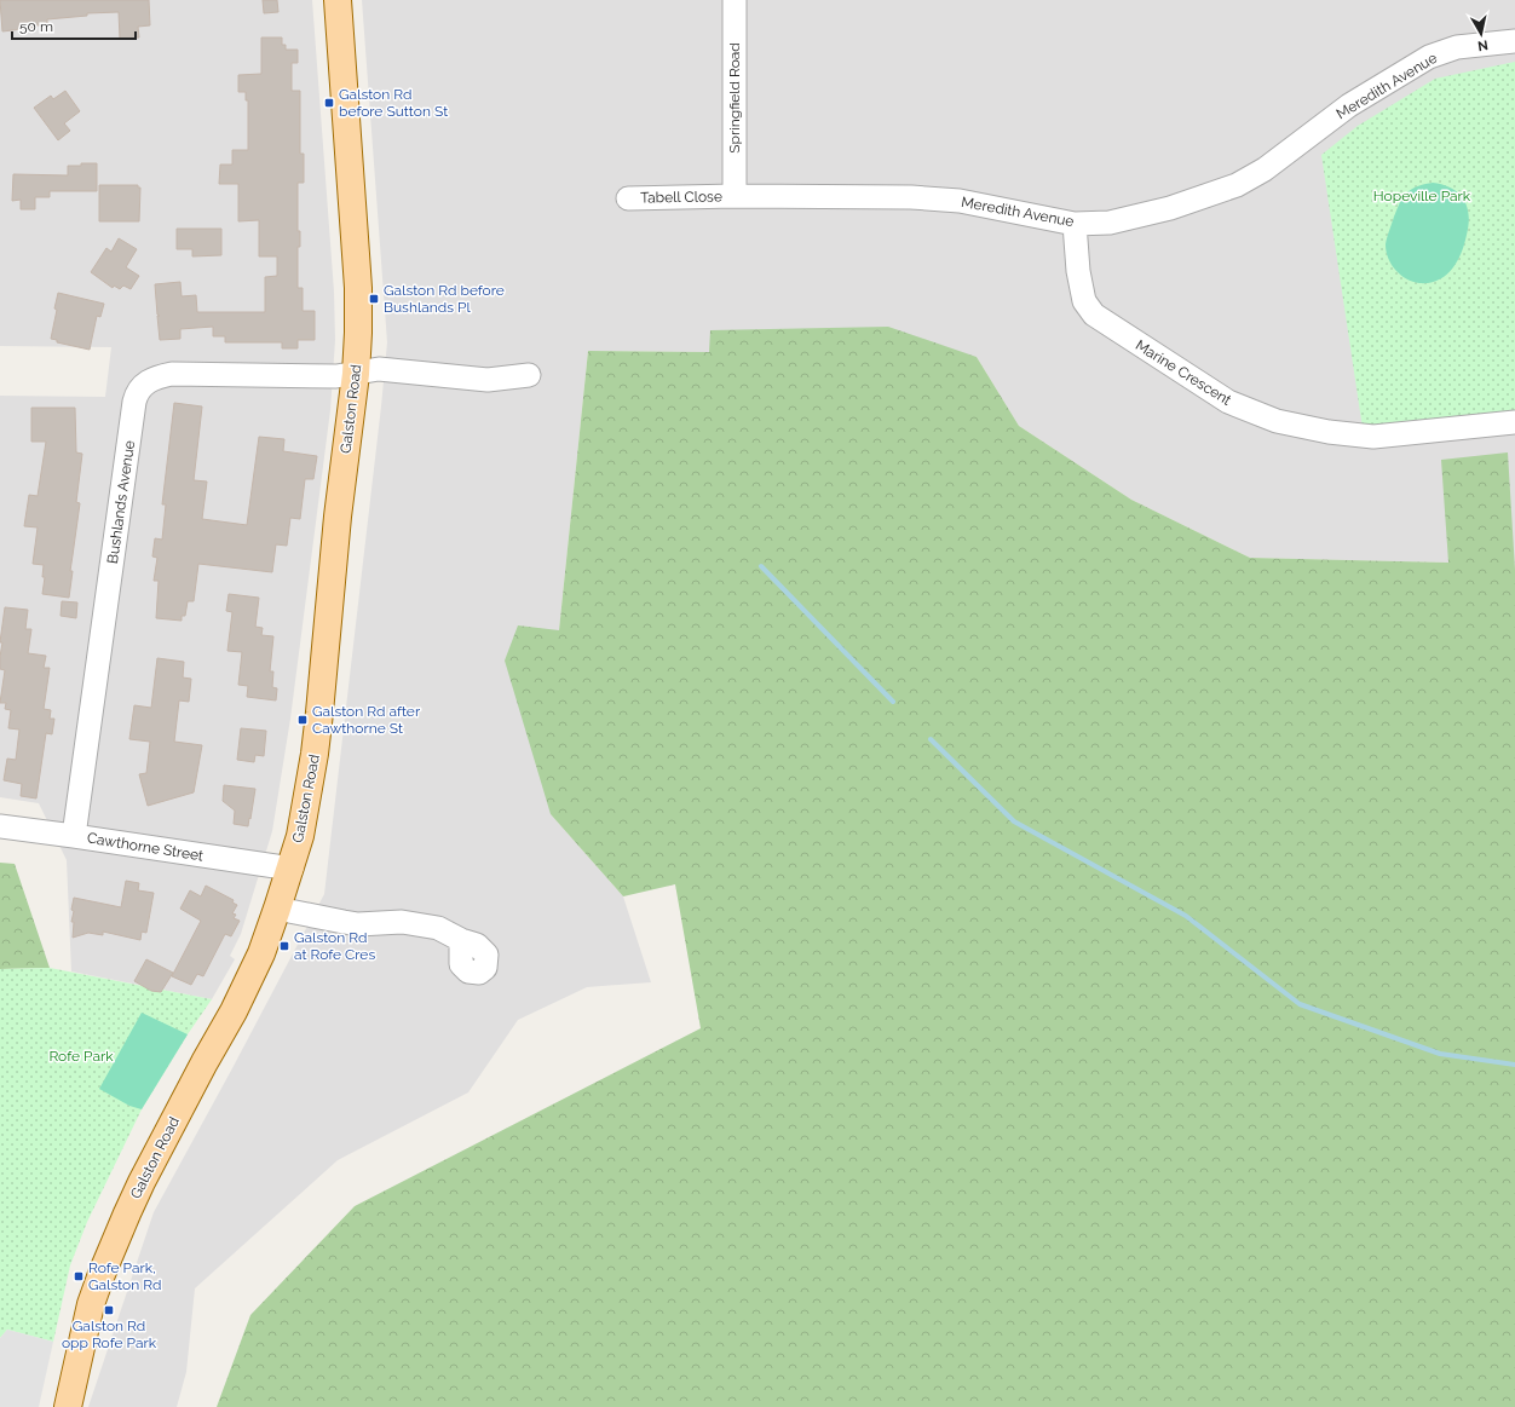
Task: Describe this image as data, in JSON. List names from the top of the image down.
{
  "streets": {
    "main road": ["Galston Road"],
    "street": [
      "Meredith Avenue",
      "Springfield Road",
      "Tabell Close",
      "Marine Crescent",
      "Bushlands Avenue",
      "Cawthorne Street"
    ]
  },
  "crossings": [
    ["Meredith Avenue", "Springfield Road"],
    ["Meredith Avenue", "Tabell Close"],
    ["Meredith Avenue", "Marine Crescent"],
    ["Springfield Road", "Tabell Close"],
    ["Galston Road", "Bushlands Avenue"],
    ["Galston Road", "Cawthorne Street"],
    ["Bushlands Avenue", "Cawthorne Street"]
  ],
  "parks": ["Hopeville Park", "Rofe Park"],
  "places": {
    "transit": [
      "Galston Rd before Sutton St",
      "Galston Rd before Bushlands Pl",
      "Galston Rd after Cawthorne St",
      "Galston Rd at Rofe Cres",
      "Rofe Park, Galston Rd",
      "Galston Rd opp Rofe Park"
    ]
  },
  "scale_bar": "50 m",
  "north": "bottom"
}
